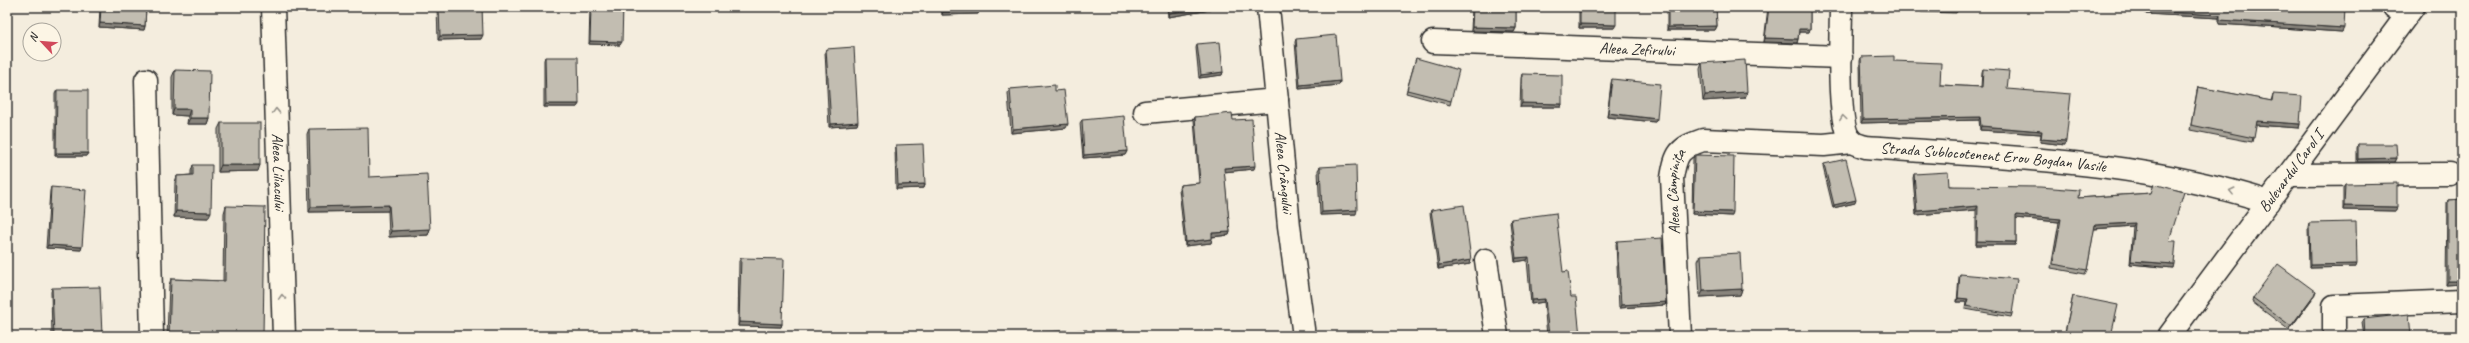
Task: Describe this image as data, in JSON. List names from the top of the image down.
{
  "streets": {
    "street": [
      "Aleea Zefirului",
      "Strada Sublocotenent Erou Bogdan Vasile",
      "Bulevardul Carol I",
      "Aleea Liliacului",
      "Aleea Crângului",
      "Aleea Câmpinița"
    ]
  },
  "crossings": [
    ["Strada Sublocotenent Erou Bogdan Vasile", "Bulevardul Carol I"],
    ["Strada Sublocotenent Erou Bogdan Vasile", "Aleea Câmpinița"]
  ],
  "one_way": ["Strada Sublocotenent Erou Bogdan Vasile"],
  "north": "top left"
}
